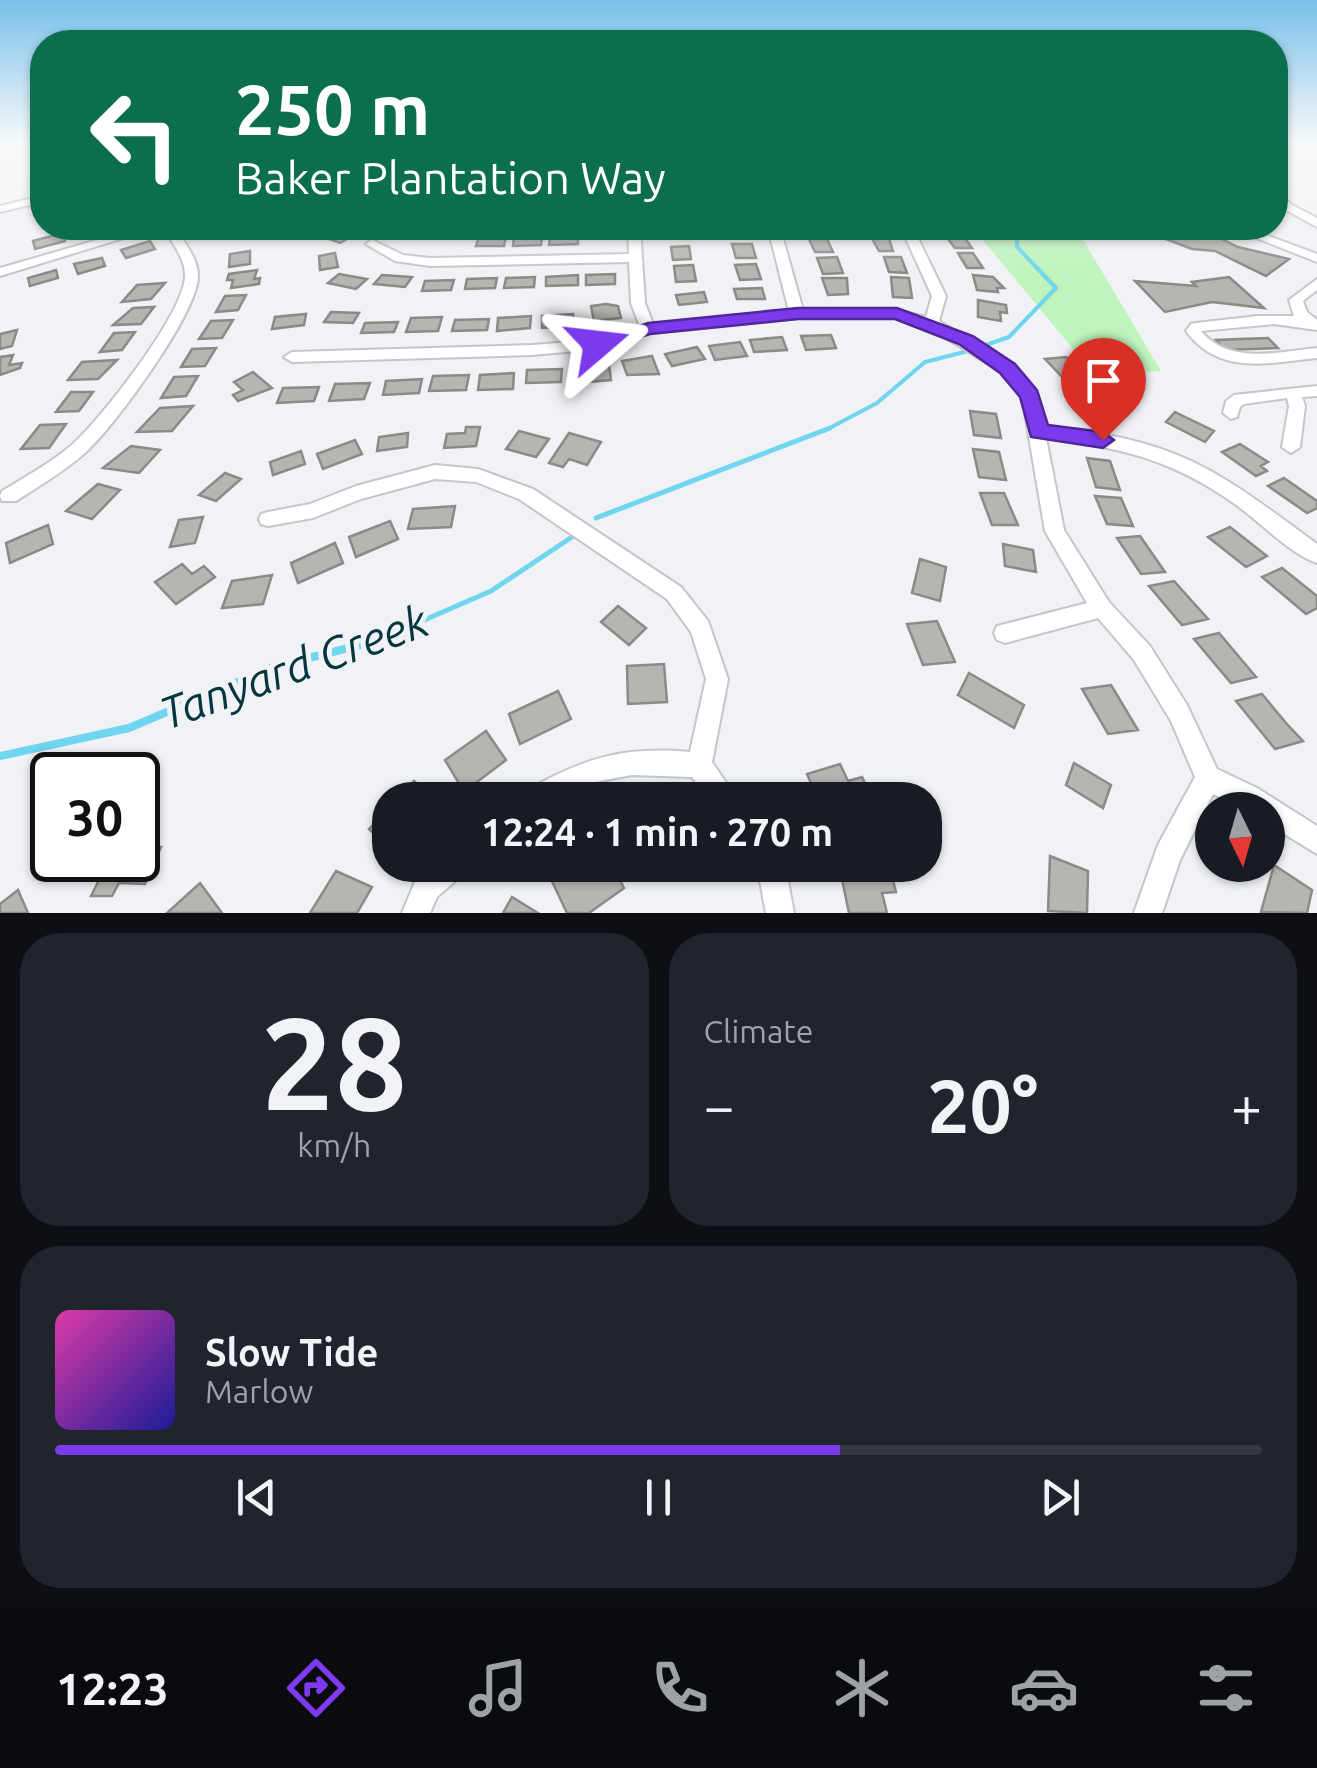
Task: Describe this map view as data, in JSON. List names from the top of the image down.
{
  "water": ["Tanyard Creek"],
  "north": "bottom",
  "page": {
    "turn": ["250 m", "Baker Plantation Way"],
    "limit": "30",
    "trip": "12:24 · 1 min · 270 m",
    "tile": [
      ["28", "km/h"],
      "Climate"
    ],
    "heat": ["−", "20°", "+"],
    "song": ["Slow Tide", "Marlow"],
    "tabs": "12:23"
  }
}
